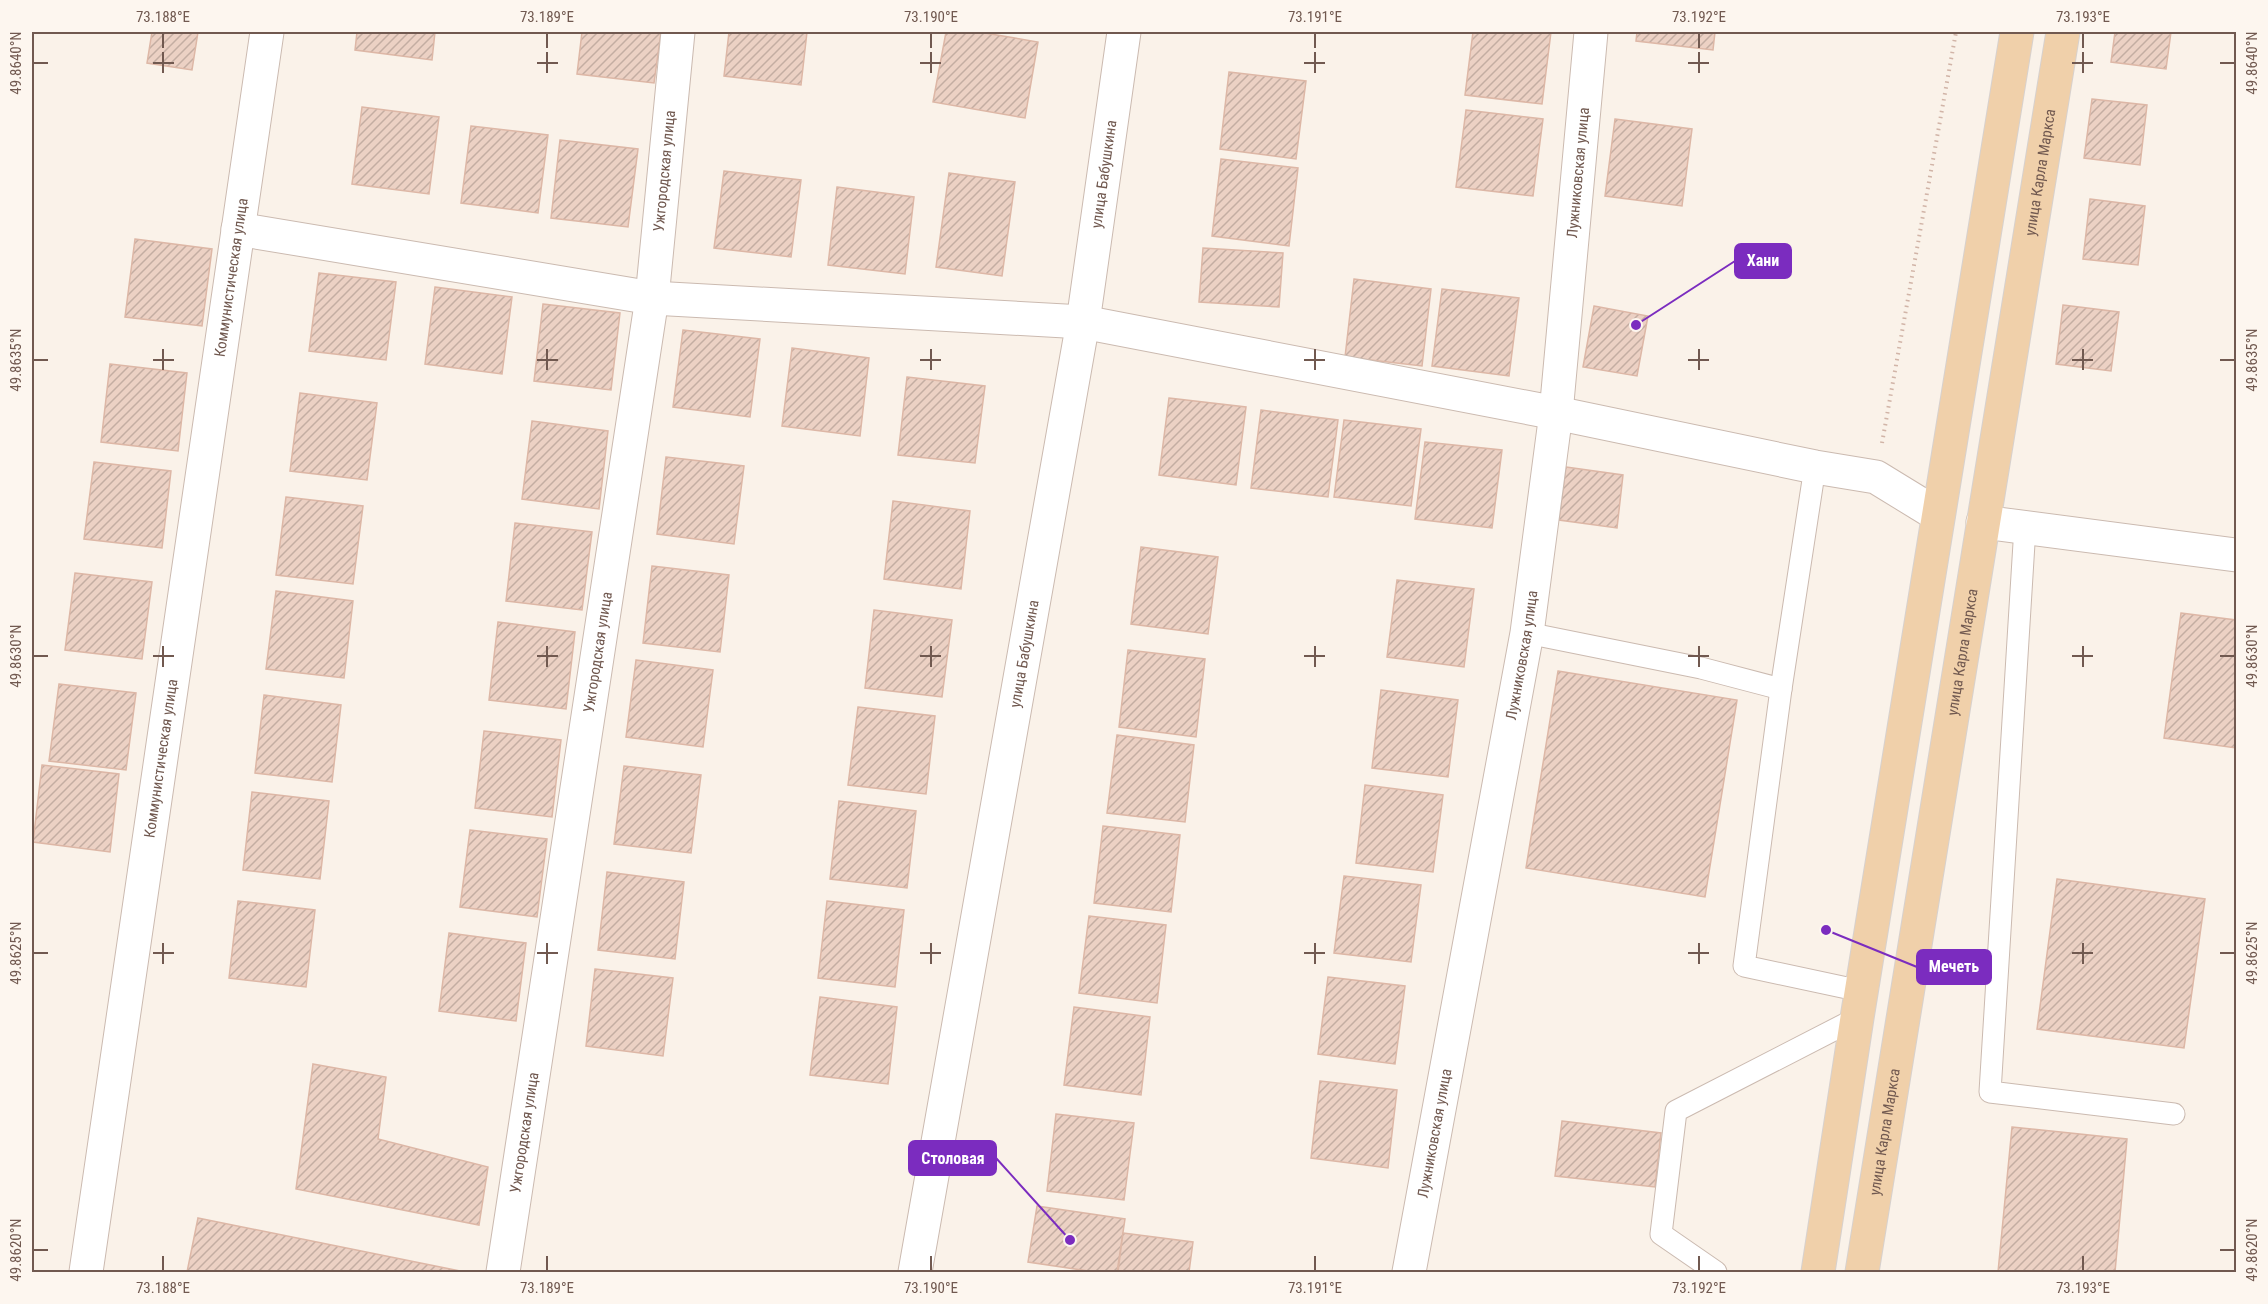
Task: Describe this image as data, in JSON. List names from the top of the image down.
{
  "streets": {
    "main road": ["улица Карла Маркса"],
    "street": [
      "Ужгородская улица",
      "улица Бабушкина",
      "Лужниковская улица",
      "Коммунистическая улица"
    ]
  },
  "places": ["Хани", "Мечеть", "Столовая"],
  "coordinates": [
    "73.188°E",
    "73.189°E",
    "73.190°E",
    "73.191°E",
    "73.192°E",
    "73.193°E",
    "49.8640°N",
    "49.8635°N",
    "49.8630°N",
    "49.8625°N",
    "49.8620°N"
  ]
}
